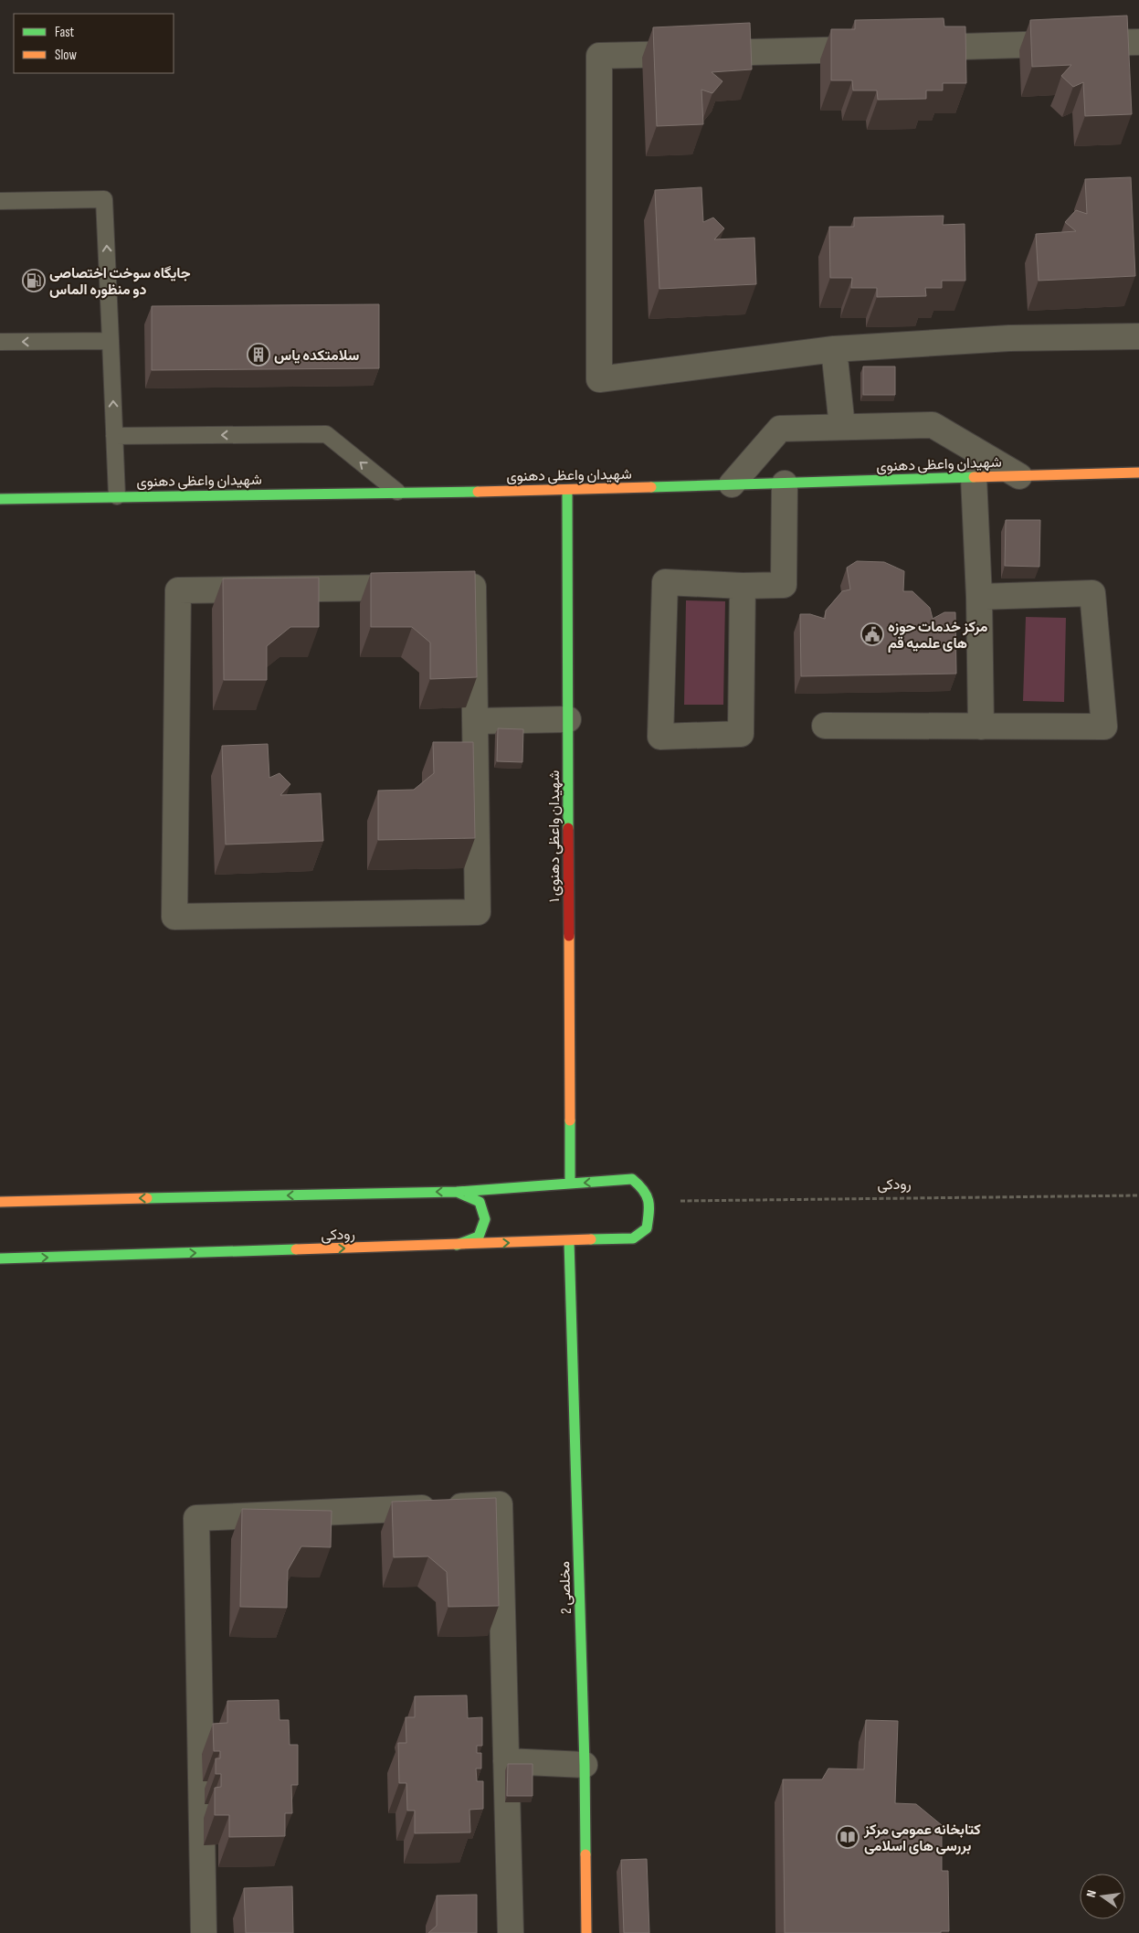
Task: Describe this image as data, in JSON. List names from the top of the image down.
{
  "streets": {
    "street": [
      "شهیدان واعظی دهنوی",
      "شهیدان واعظی دهنوی ۱",
      "رودکی",
      "مخلصی 2"
    ]
  },
  "crossings": [
    ["شهیدان واعظی دهنوی", "شهیدان واعظی دهنوی ۱"],
    ["رودکی", "مخلصی 2"]
  ],
  "one_way": ["رودکی"],
  "places": {
    "fuel station": ["جایگاه سوخت اختصاصی دو منظوره الماس"],
    "building": ["سلامتکده یاس"],
    "public building": ["مرکز خدمات حوزه های علمیه قم"],
    "library": ["کتابخانه عمومی مرکز بررسی های اسلامی"]
  },
  "legend": ["Fast", "Slow"],
  "north": "left"
}
